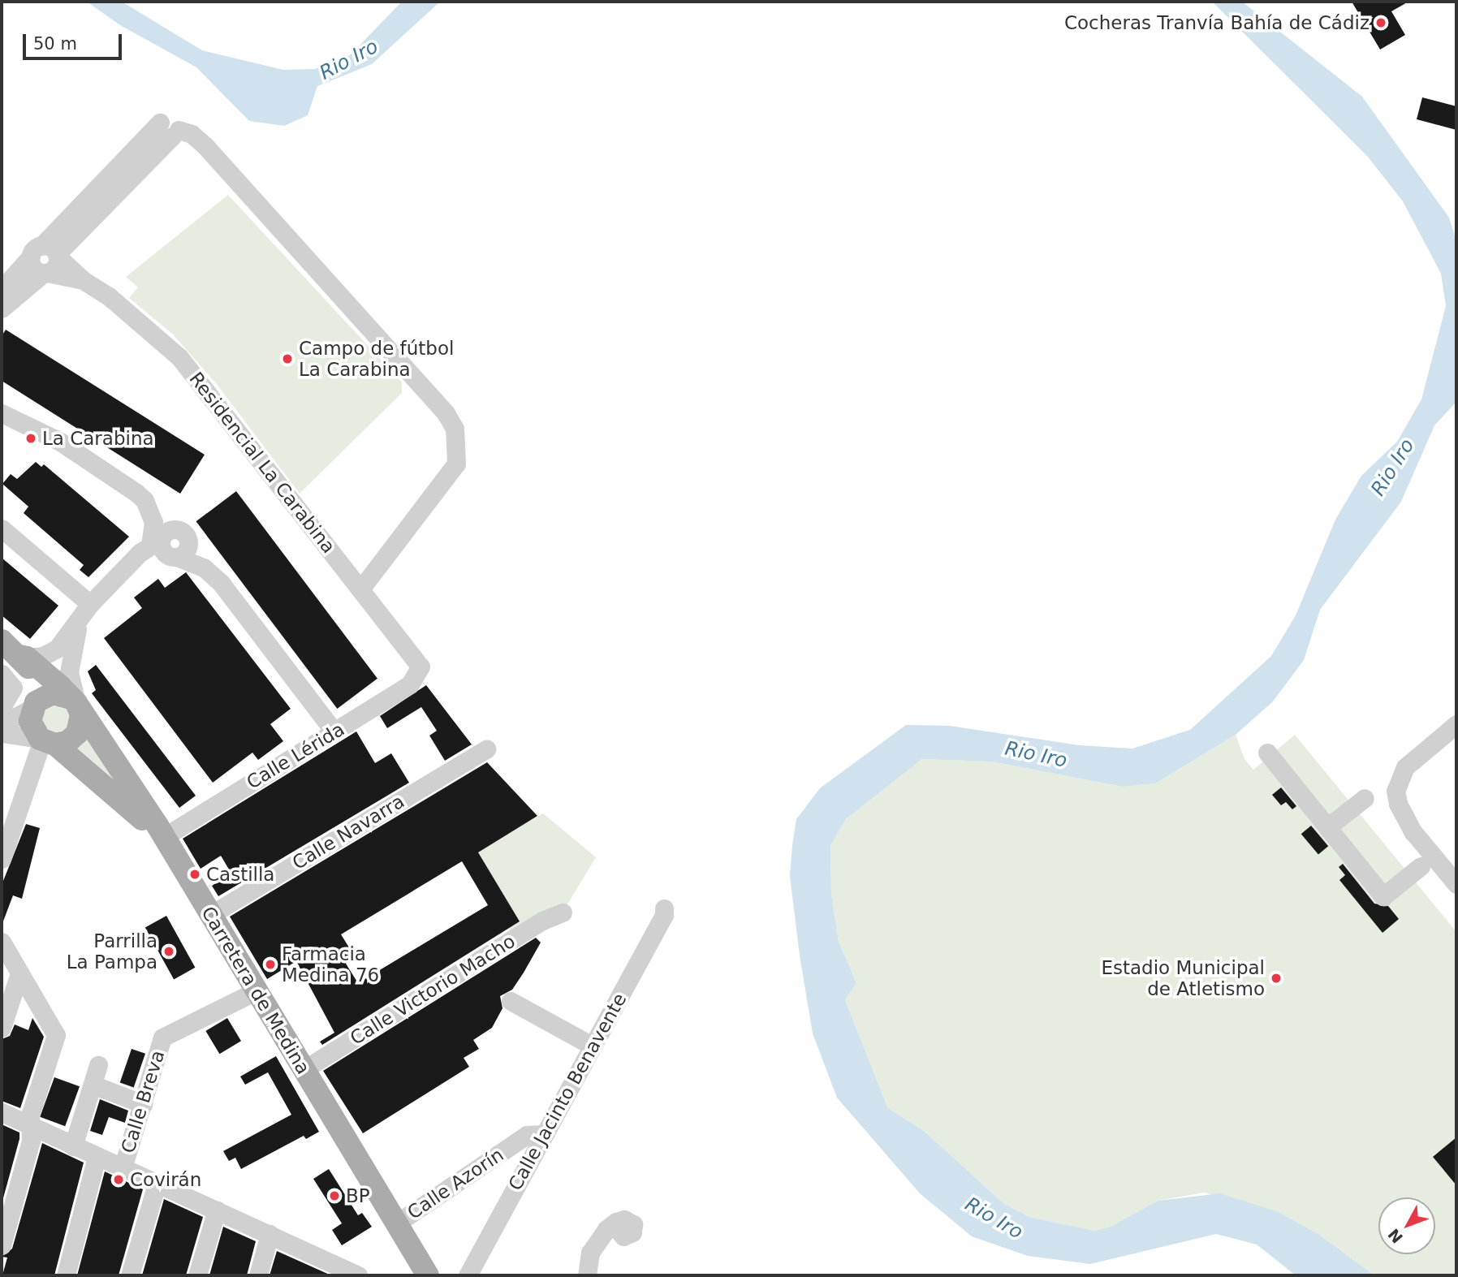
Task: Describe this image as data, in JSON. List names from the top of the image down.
{
  "streets": {
    "main road": ["Carretera de Medina"],
    "street": [
      "Residencial La Carabina",
      "Calle Lérida",
      "Calle Navarra",
      "Calle Victorio Macho",
      "Calle Jacinto Benavente",
      "Calle Breva",
      "Calle Azorín"
    ]
  },
  "crossings": [
    ["Residencial La Carabina", "Calle Lérida"],
    ["Calle Lérida", "Carretera de Medina"],
    ["Calle Navarra", "Carretera de Medina"],
    ["Calle Victorio Macho", "Carretera de Medina"],
    ["Carretera de Medina", "Calle Breva"],
    ["Carretera de Medina", "Calle Azorín"],
    ["Calle Jacinto Benavente", "Calle Azorín"]
  ],
  "water": ["Rio Iro"],
  "places": [
    "Cocheras Tranvía Bahía de Cádiz",
    "Campo de fútbol La Carabina",
    "La Carabina",
    "Castilla",
    "Parrilla La Pampa",
    "Farmacia Medina 76",
    "Estadio Municipal de Atletismo",
    "Covirán",
    "BP"
  ],
  "scale_bar": "50 m",
  "north": "bottom left"
}
